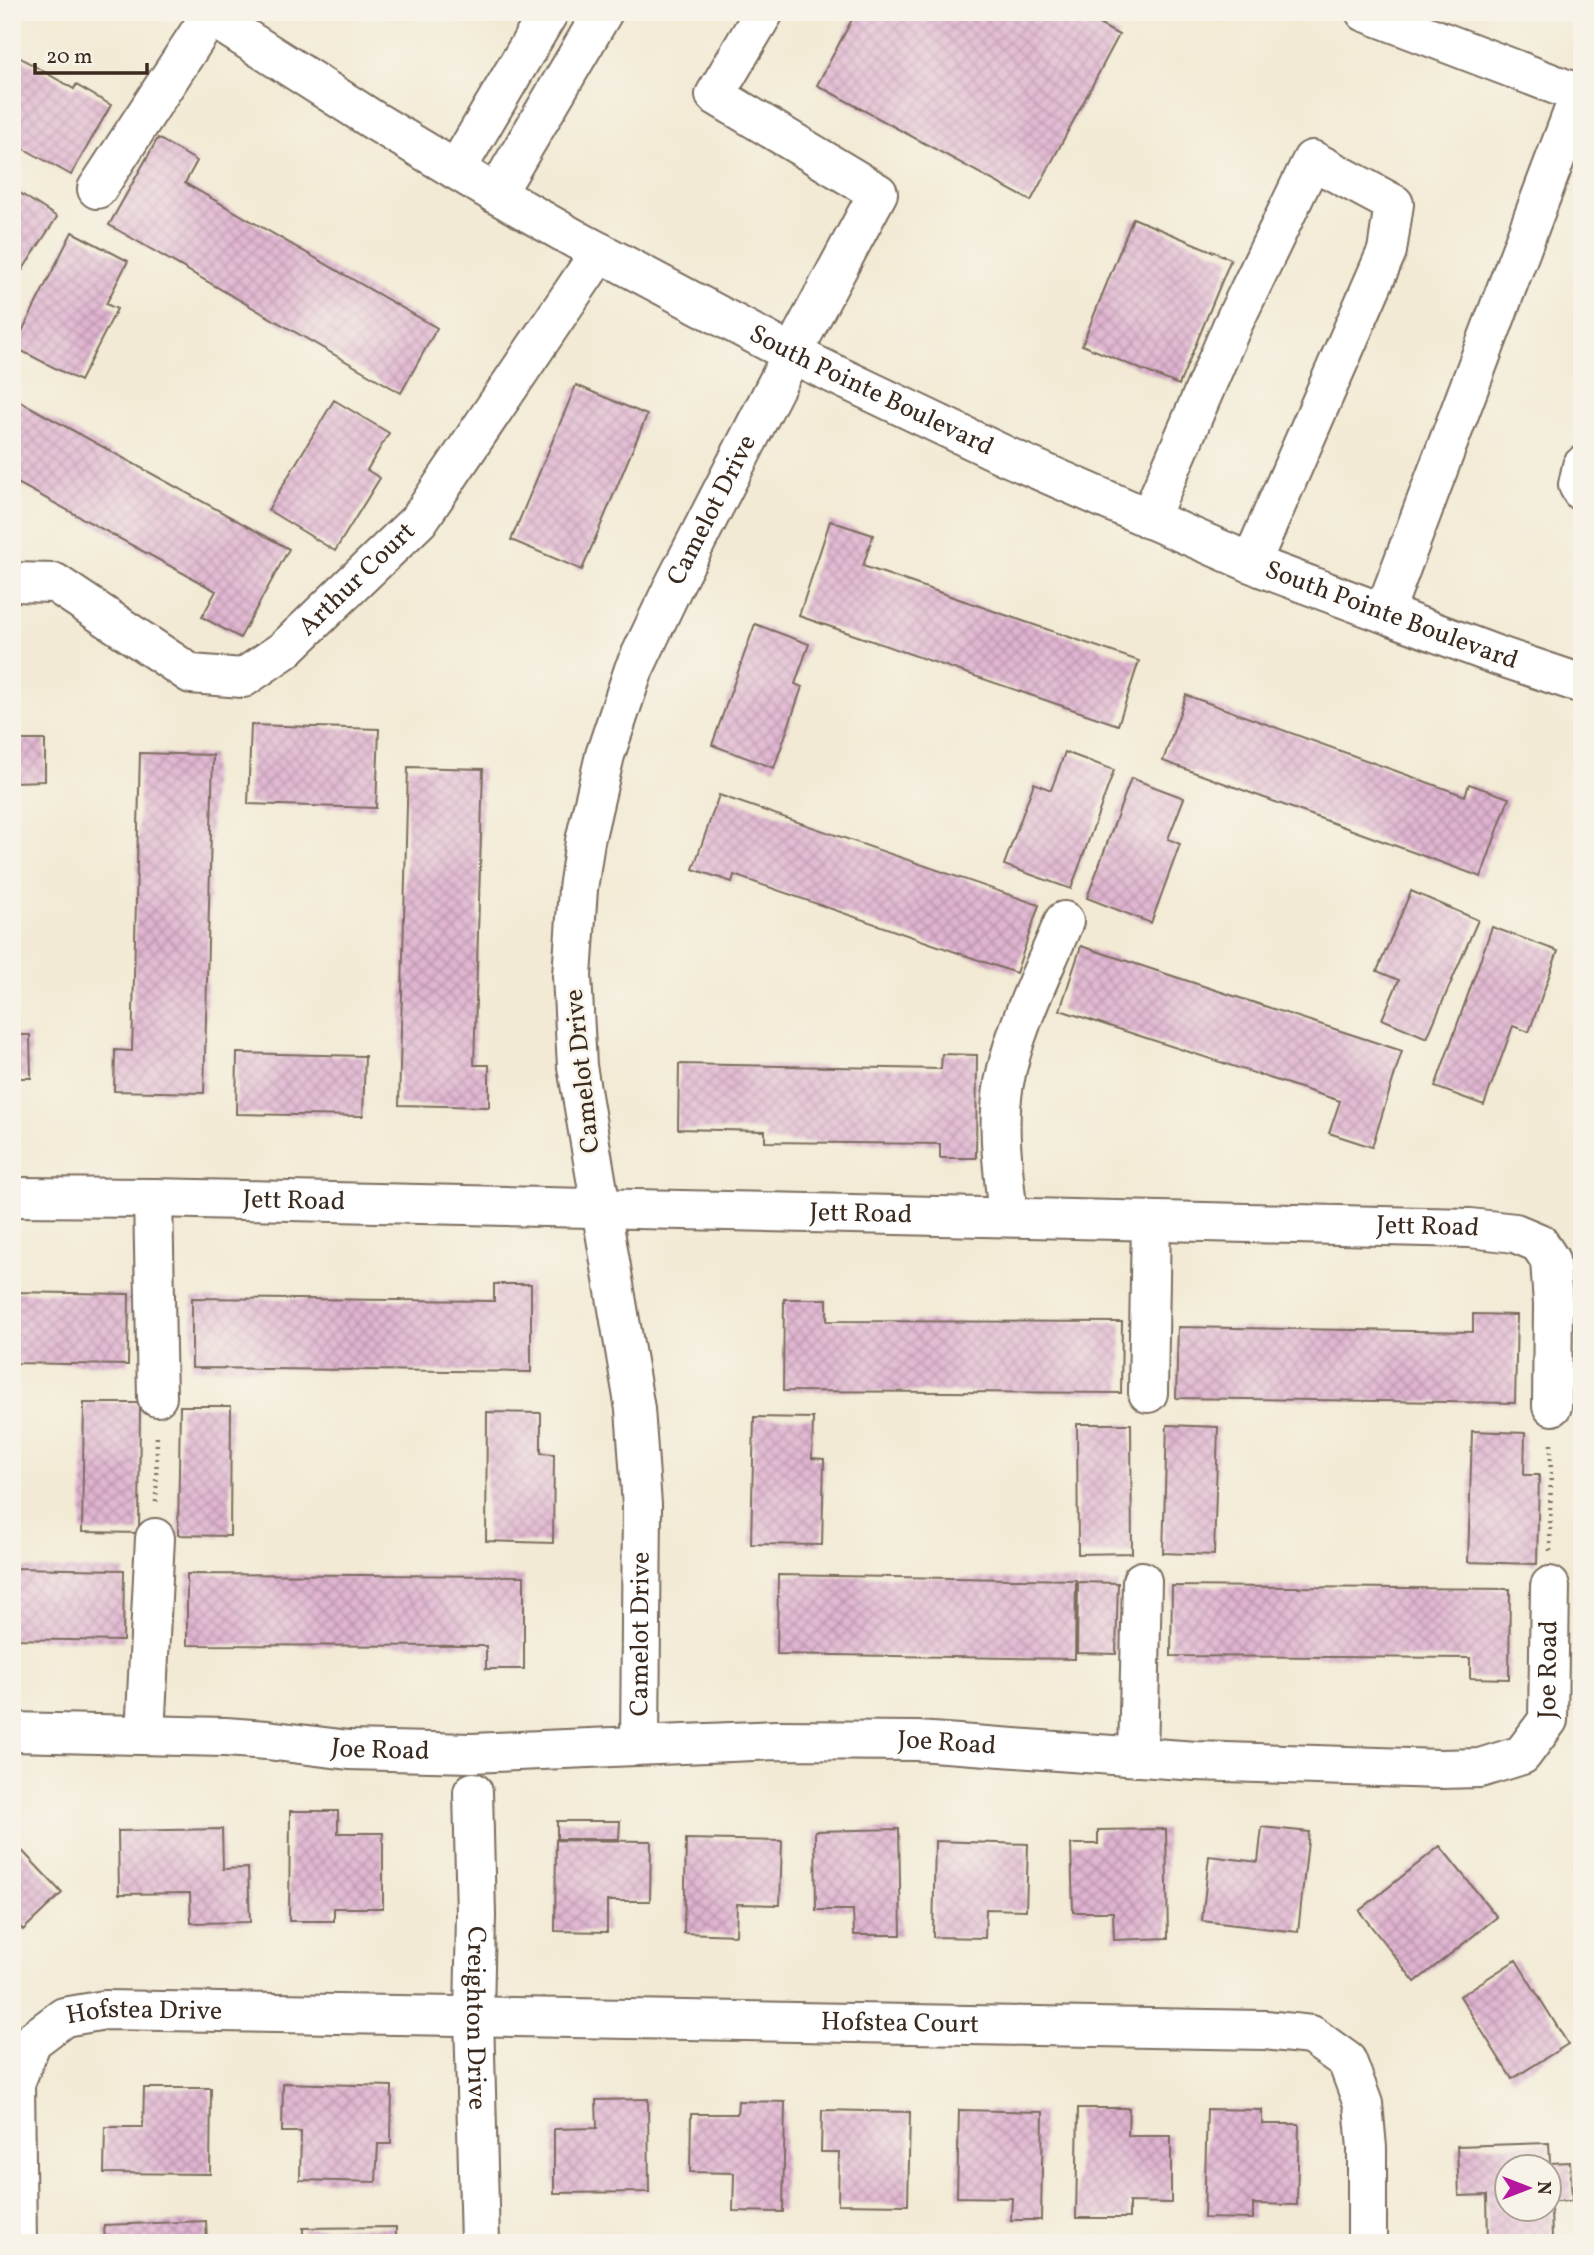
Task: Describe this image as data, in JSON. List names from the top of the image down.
{
  "streets": {
    "street": [
      "South Pointe Boulevard",
      "Camelot Drive",
      "Arthur Court",
      "Jett Road",
      "Joe Road",
      "Hofstea Drive",
      "Creighton Drive",
      "Hofstea Court"
    ]
  },
  "crossings": [
    ["South Pointe Boulevard", "Camelot Drive"],
    ["South Pointe Boulevard", "Arthur Court"],
    ["Camelot Drive", "Jett Road"],
    ["Camelot Drive", "Joe Road"],
    ["Jett Road", "Joe Road"],
    ["Hofstea Drive", "Hofstea Court"],
    ["Creighton Drive", "Hofstea Court"]
  ],
  "scale_bar": "20 m",
  "north": "right"
}
